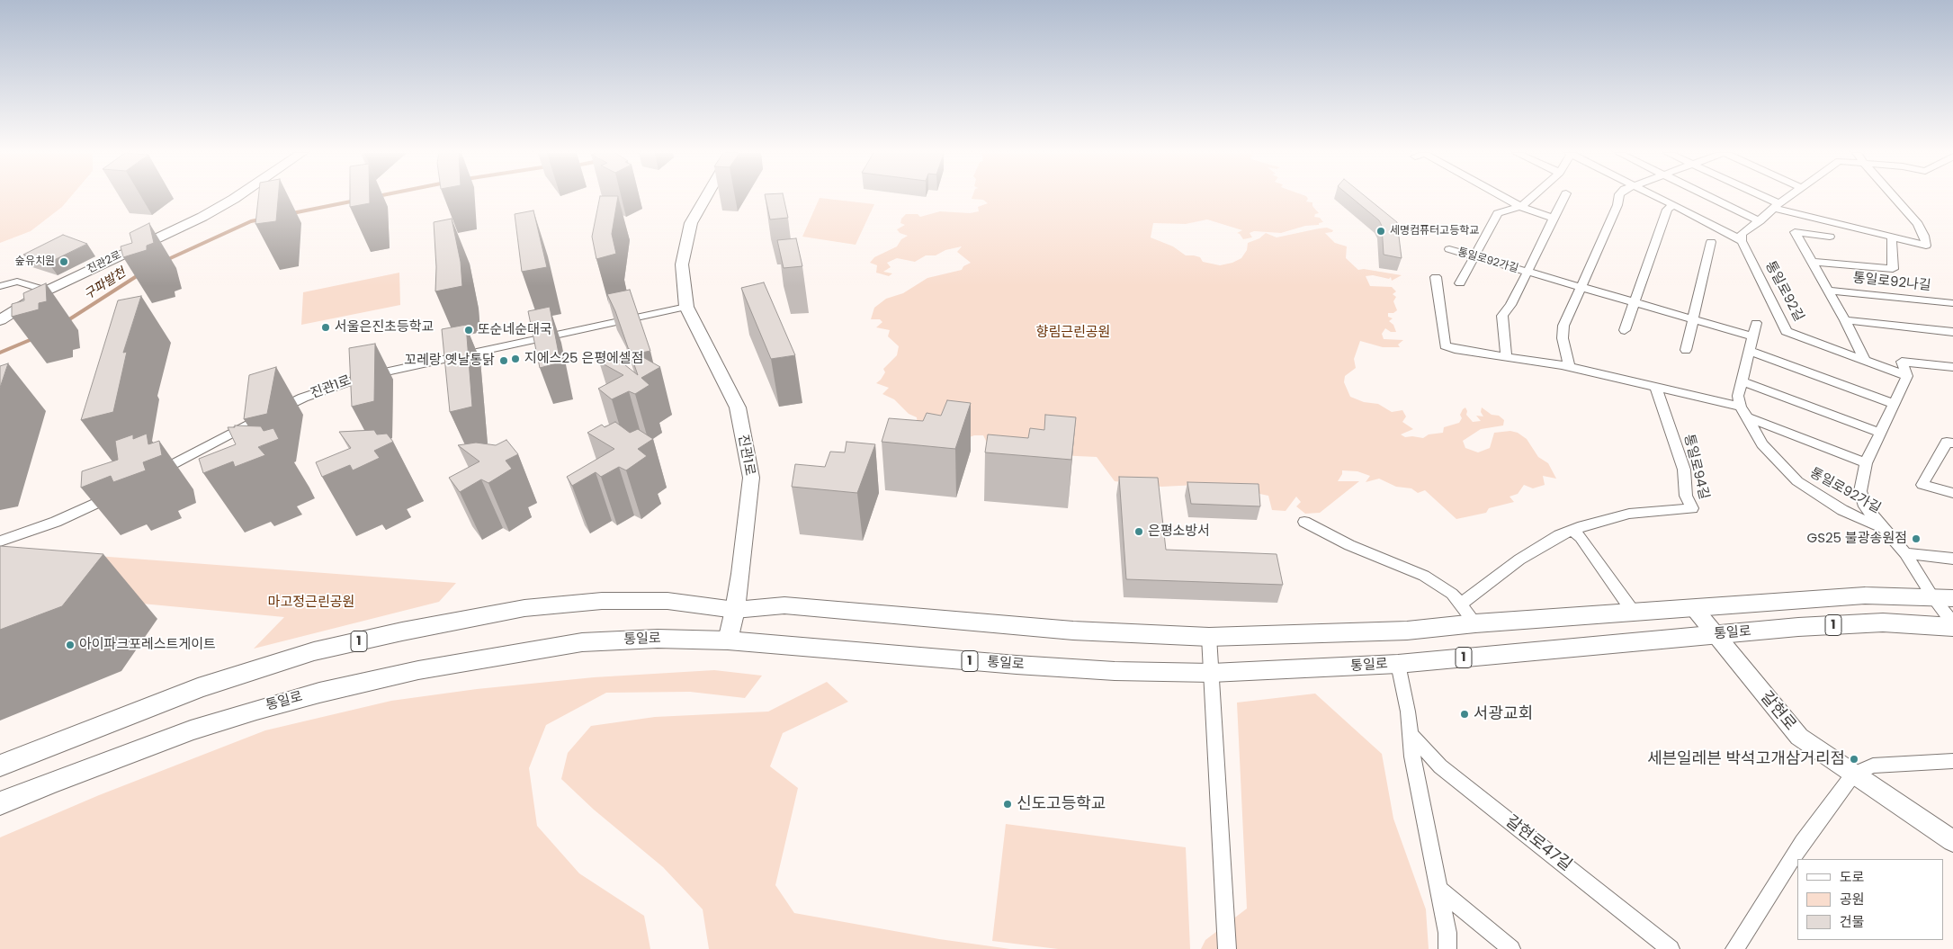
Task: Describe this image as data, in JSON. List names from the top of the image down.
{
  "streets": {
    "main road": [
      "진관2로",
      "진관1로",
      "1",
      "통일로",
      "갈현로"
    ],
    "street": [
      "통일로92가길",
      "통일로92나길",
      "통일로92길",
      "통일로94길",
      "갈현로47길"
    ]
  },
  "crossings": [
    ["진관1로", "통일로"],
    ["통일로", "갈현로"]
  ],
  "water": ["구파발천"],
  "parks": ["향림근린공원", "마고정근린공원"],
  "places": [
    "세명컴퓨터고등학교",
    "숲유치원",
    "서울은진초등학교",
    "또순네순대국",
    "지에스25 은평에셀점",
    "꼬레랑 옛날통닭",
    "은평소방서",
    "GS25 불광송원점",
    "아이파크포레스트게이트",
    "서광교회",
    "세븐일레븐 박석고개삼거리점",
    "신도고등학교"
  ],
  "legend": ["도로", "공원", "건물"]
}
